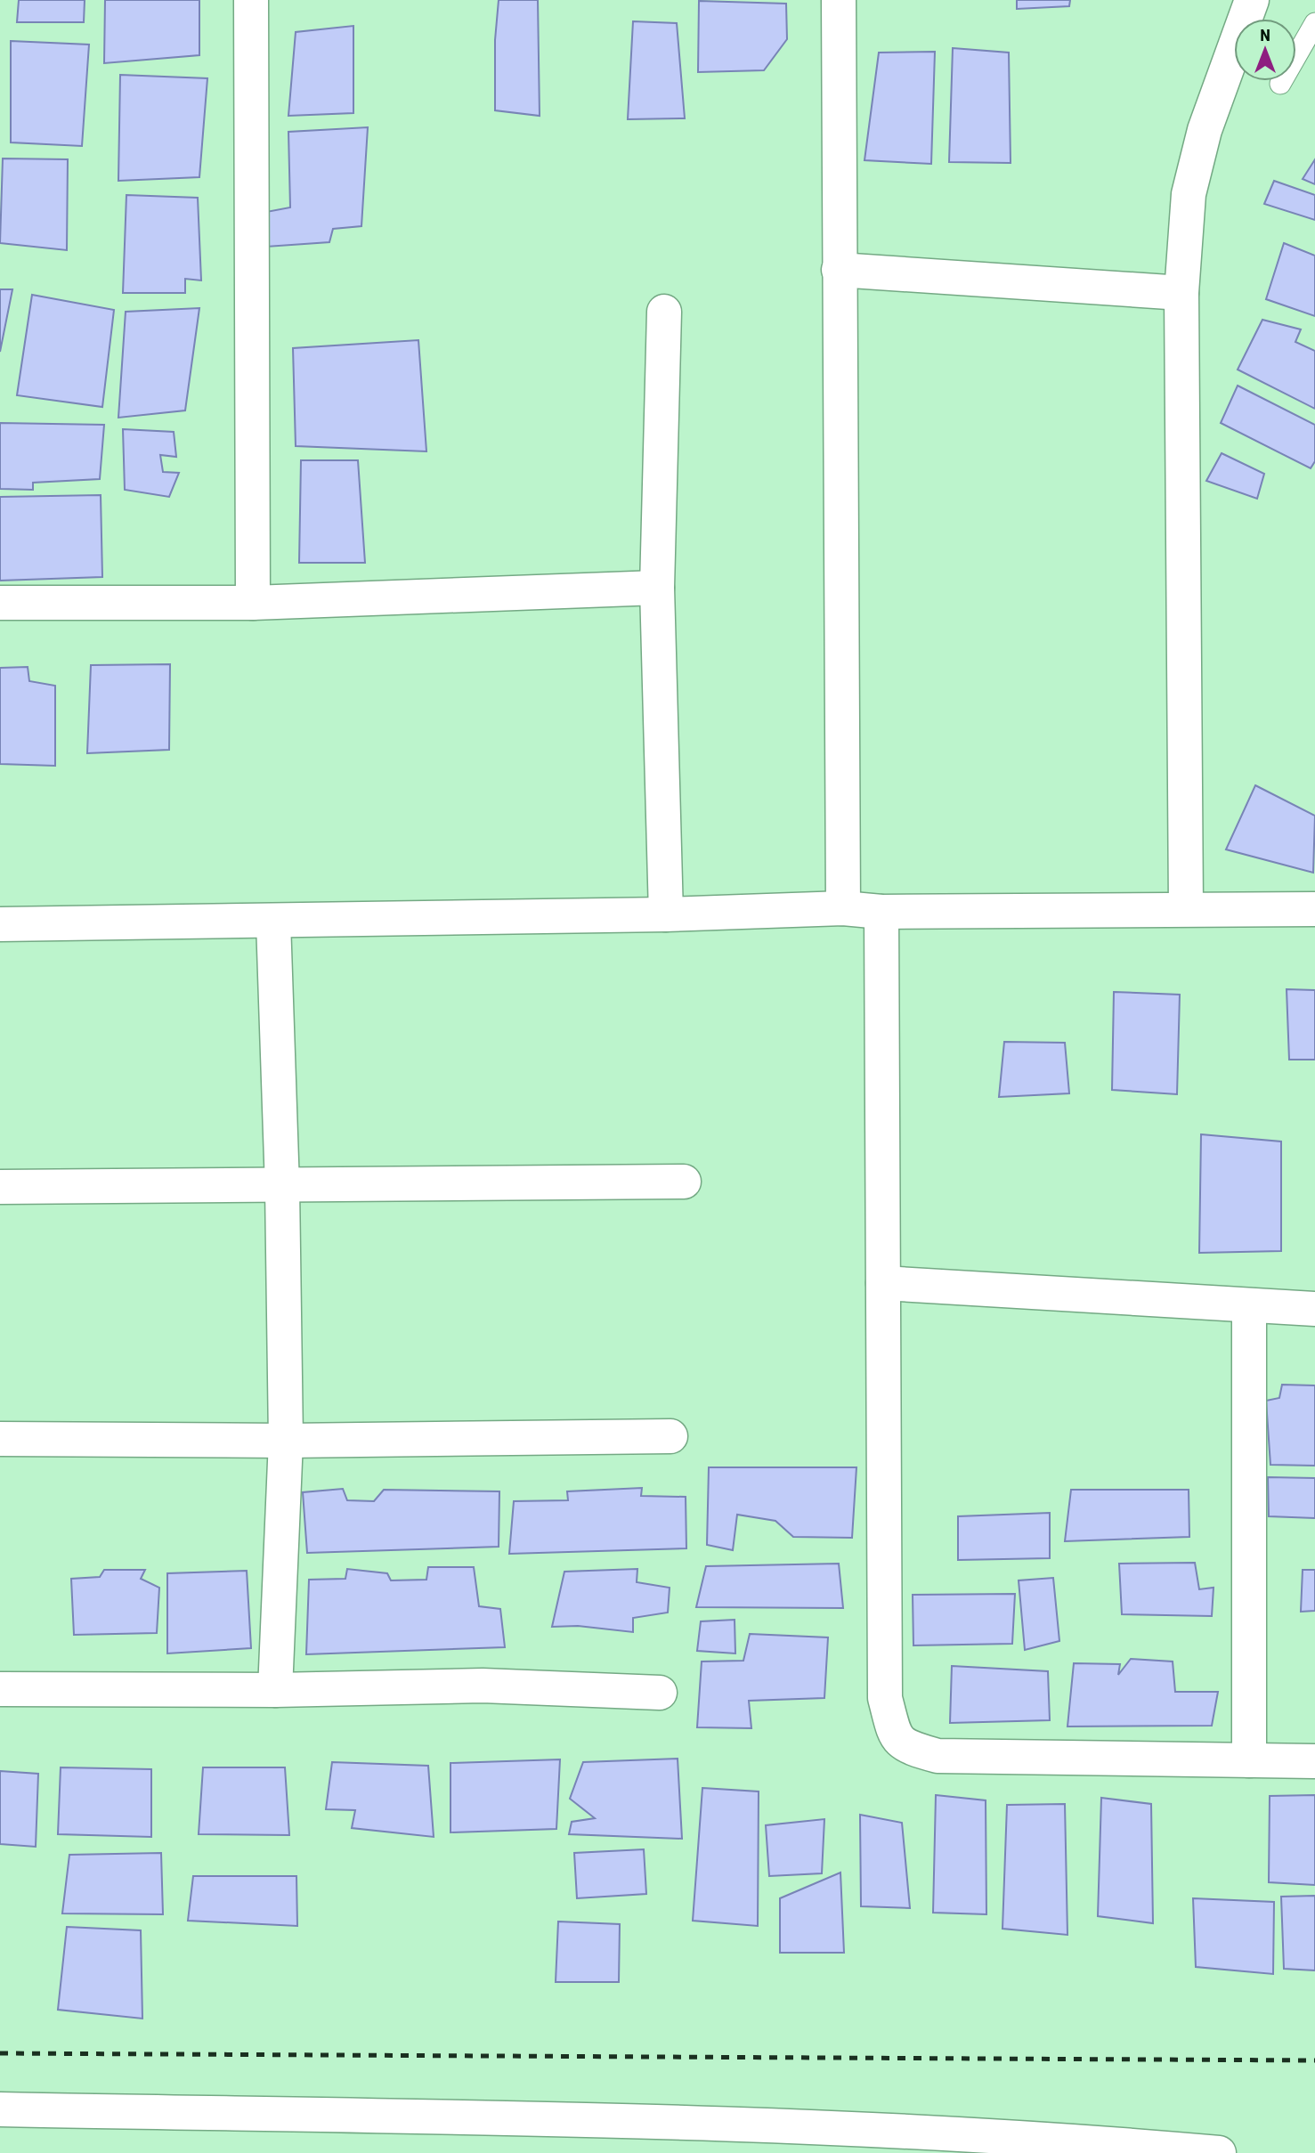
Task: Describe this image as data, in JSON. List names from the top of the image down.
{
  "north": "top"
}
